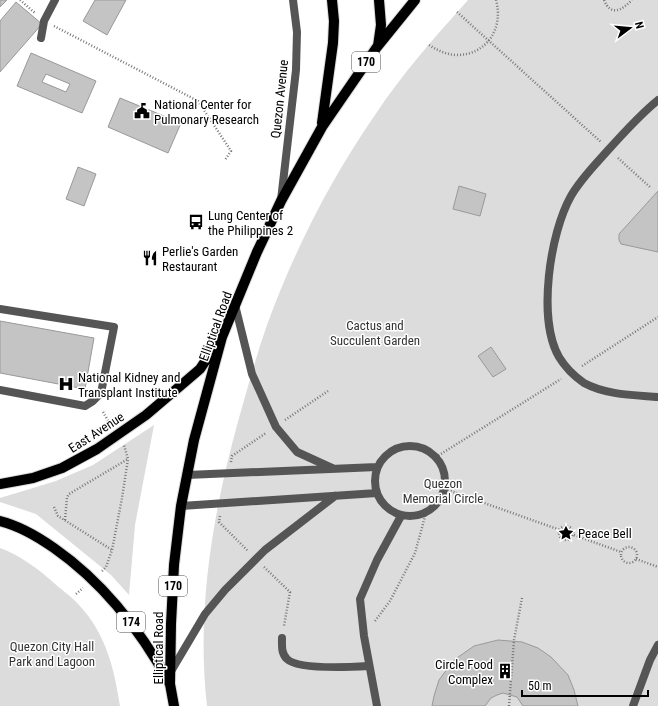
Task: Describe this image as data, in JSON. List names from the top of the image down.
{
  "streets": {
    "main road": [
      "170",
      "Elliptical Road",
      "East Avenue",
      "174"
    ],
    "street": ["Quezon Avenue"]
  },
  "crossings": [
    ["170", "Elliptical Road"],
    ["Quezon Avenue", "Elliptical Road"],
    ["Elliptical Road", "East Avenue"],
    ["Elliptical Road", "174"]
  ],
  "parks": ["Cactus and Succulent Garden", "Quezon Memorial Circle", "Quezon City Hall Park and Lagoon"],
  "places": {
    "public building": ["National Center for Pulmonary Research"],
    "bus stop": ["Lung Center of the Philippines 2"],
    "restaurant": ["Perlie's Garden Restaurant"],
    "hospital": ["National Kidney and Transplant Institute"],
    "place": ["Peace Bell"],
    "building": ["Circle Food Complex"]
  },
  "scale_bar": "50 m",
  "north": "right"
}
